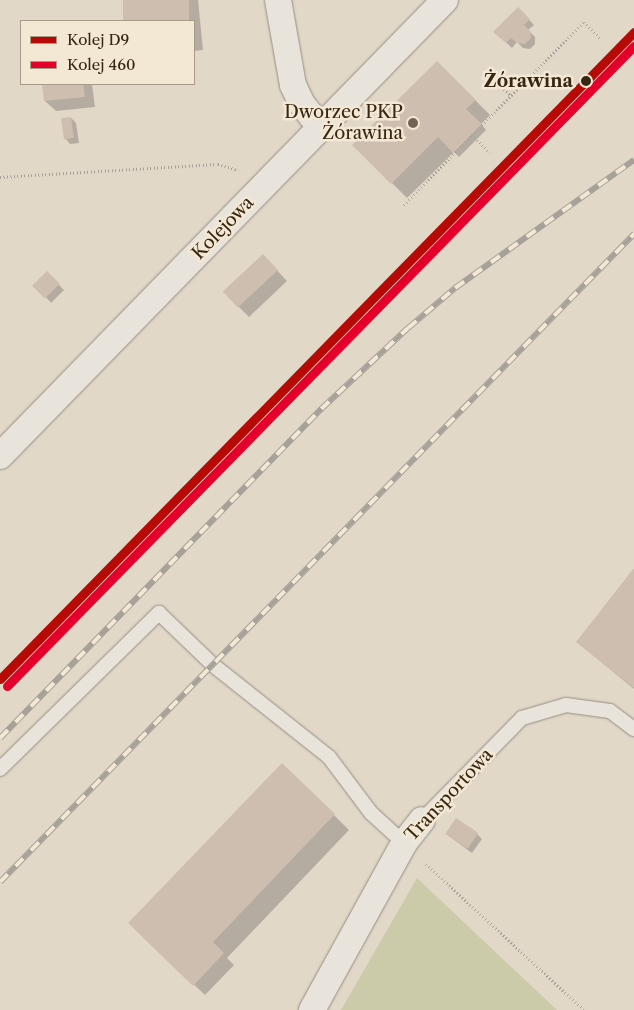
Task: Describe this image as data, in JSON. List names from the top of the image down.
{
  "streets": {
    "street": ["Kolejowa", "Transportowa"]
  },
  "places": ["Żórawina", "Dworzec PKP Żórawina"],
  "lines": ["rail line D9", "rail line 460"],
  "legend": ["Kolej D9", "Kolej 460"]
}
